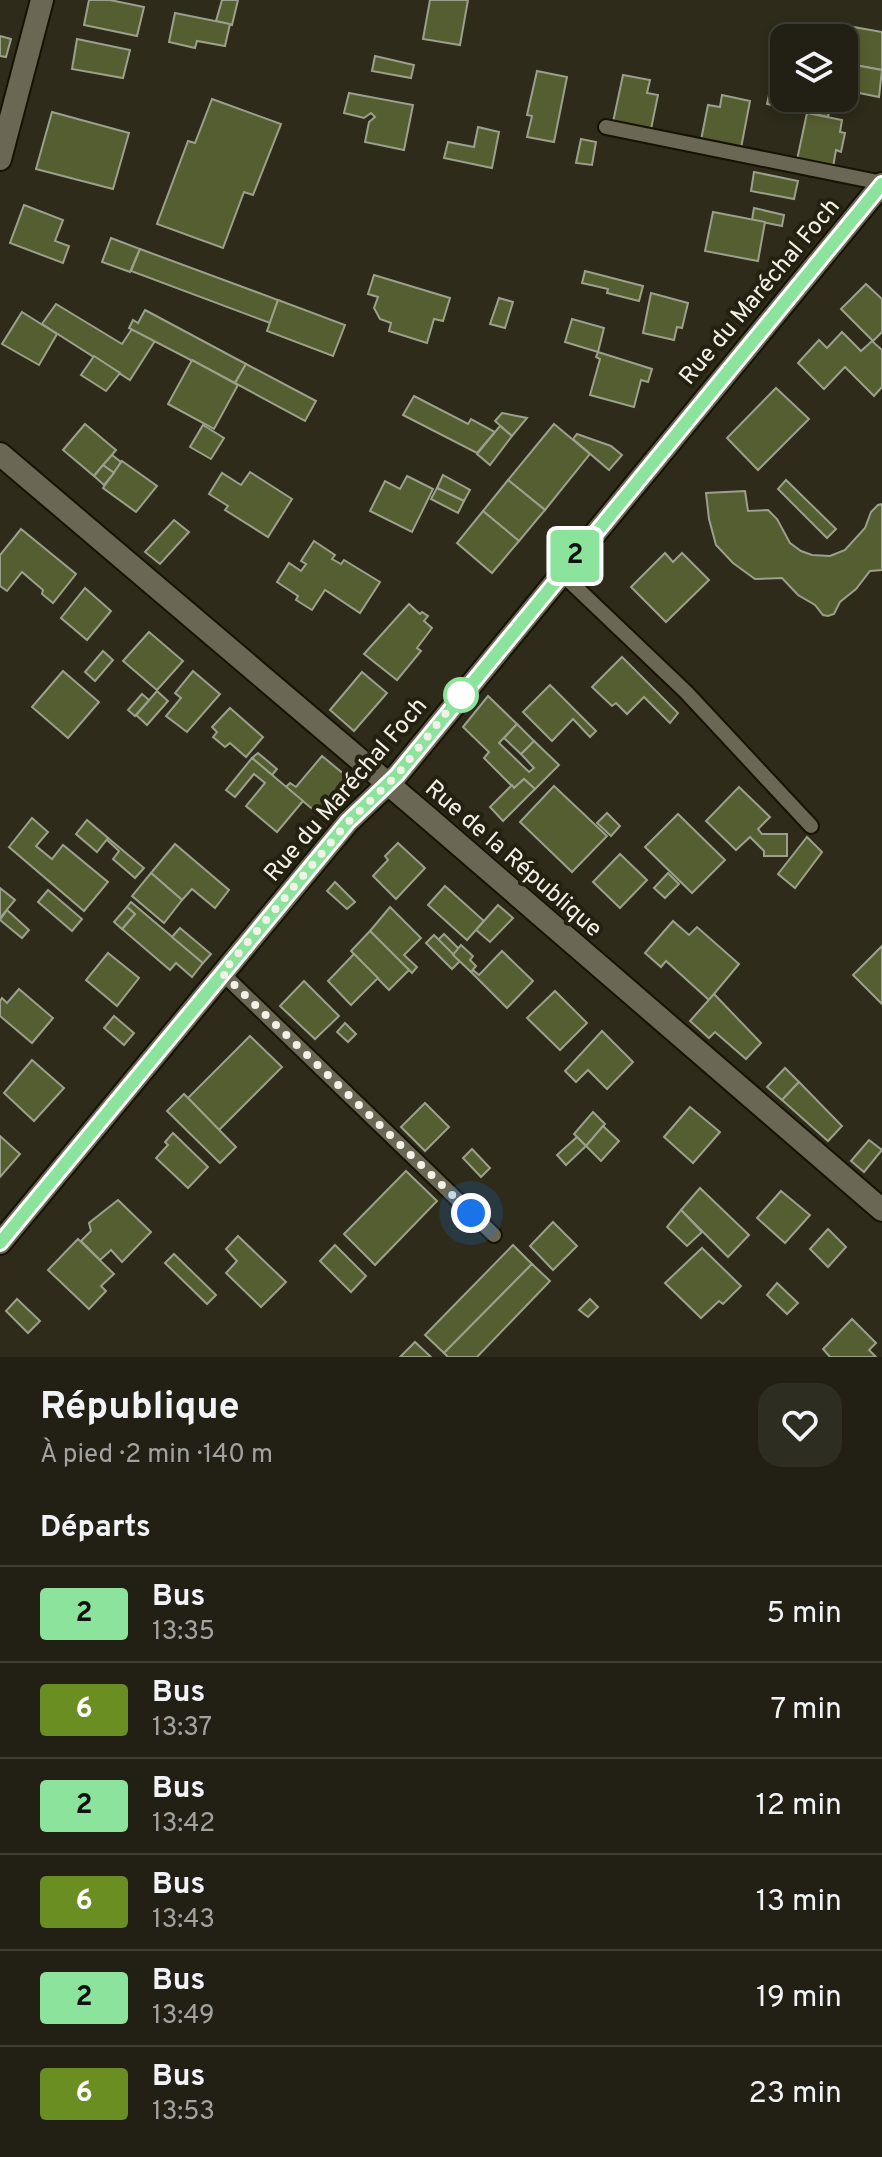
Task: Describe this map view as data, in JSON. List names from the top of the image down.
{
  "streets": {
    "street": ["Rue du Maréchal Foch", "Rue de la République"]
  },
  "crossings": [
    ["Rue du Maréchal Foch", "Rue de la République"]
  ],
  "lines": ["bus line 2"],
  "page": {
    "on_map": "2",
    "heading": [
      ["République", "À pied · 2 min · 140 m"],
      "Départs"
    ],
    "list": [
      {
        "mark": "2",
        "name": "Bus",
        "note": "13:35",
        "value": "5 min"
      },
      {
        "mark": "6",
        "name": "Bus",
        "note": "13:37",
        "value": "7 min"
      },
      {
        "mark": "2",
        "name": "Bus",
        "note": "13:42",
        "value": "12 min"
      },
      {
        "mark": "6",
        "name": "Bus",
        "note": "13:43",
        "value": "13 min"
      },
      {
        "mark": "2",
        "name": "Bus",
        "note": "13:49",
        "value": "19 min"
      },
      {
        "mark": "6",
        "name": "Bus",
        "note": "13:53",
        "value": "23 min"
      }
    ]
  }
}
